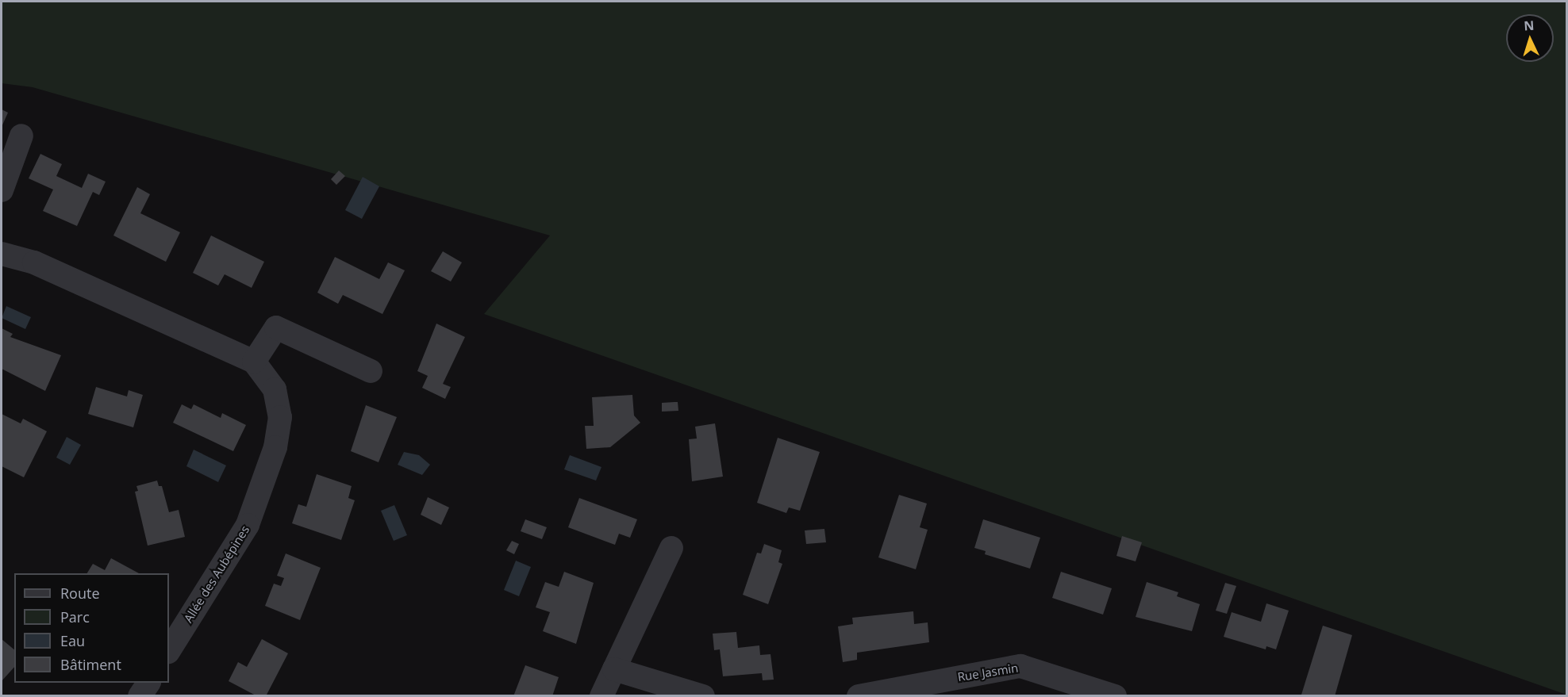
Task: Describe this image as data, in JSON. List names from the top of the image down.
{
  "streets": {
    "street": ["Allée des Aubépines", "Rue Jasmin"]
  },
  "legend": [
    "Route",
    "Parc",
    "Eau",
    "Bâtiment"
  ],
  "north": "top"
}
